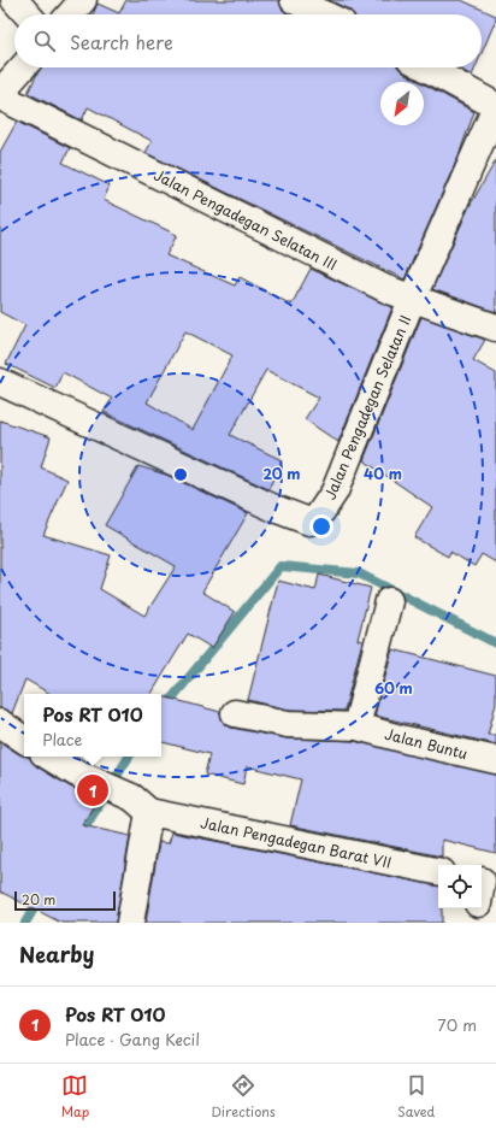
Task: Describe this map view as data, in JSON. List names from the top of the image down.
{
  "streets": {
    "street": [
      "Jalan Pengadegan Selatan III",
      "Jalan Pengadegan Selatan II",
      "Jalan Buntu",
      "Jalan Pengadegan Barat VII"
    ]
  },
  "crossings": [
    ["Jalan Pengadegan Selatan III", "Jalan Pengadegan Selatan II"]
  ],
  "scale_bar": "20 m",
  "north": "bottom left",
  "page": {
    "search": "Search here",
    "popup": ["Pos RT 010", "Place"],
    "pins": "1",
    "scale": "20 m",
    "heading": "Nearby",
    "list": [
      {
        "mark": "1",
        "name": "Pos RT 010",
        "note": "Place · Gang Kecil",
        "value": "70 m"
      }
    ],
    "nav": ["Map", "Directions", "Saved"]
  },
  "rings": ["20 m", "40 m", "60 m"]
}
